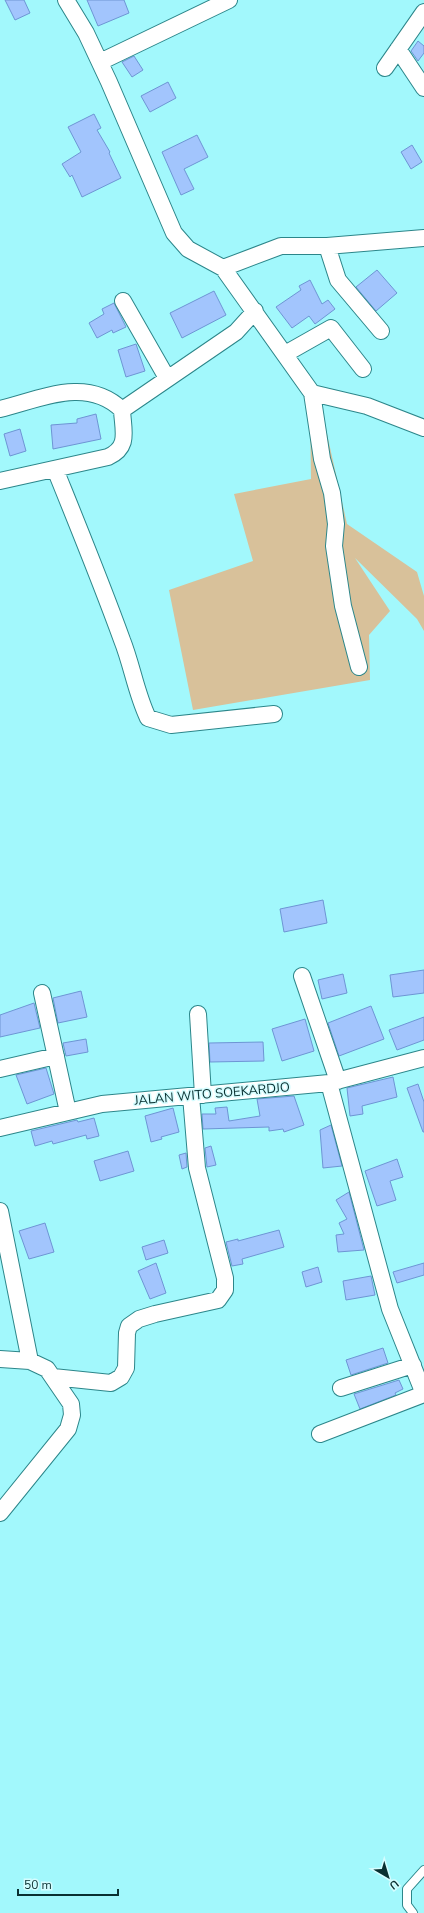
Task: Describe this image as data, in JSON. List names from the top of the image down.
{
  "streets": {
    "street": ["JALAN WITO SOEKARDJO"]
  },
  "scale_bar": "50 m",
  "north": "bottom right"
}
